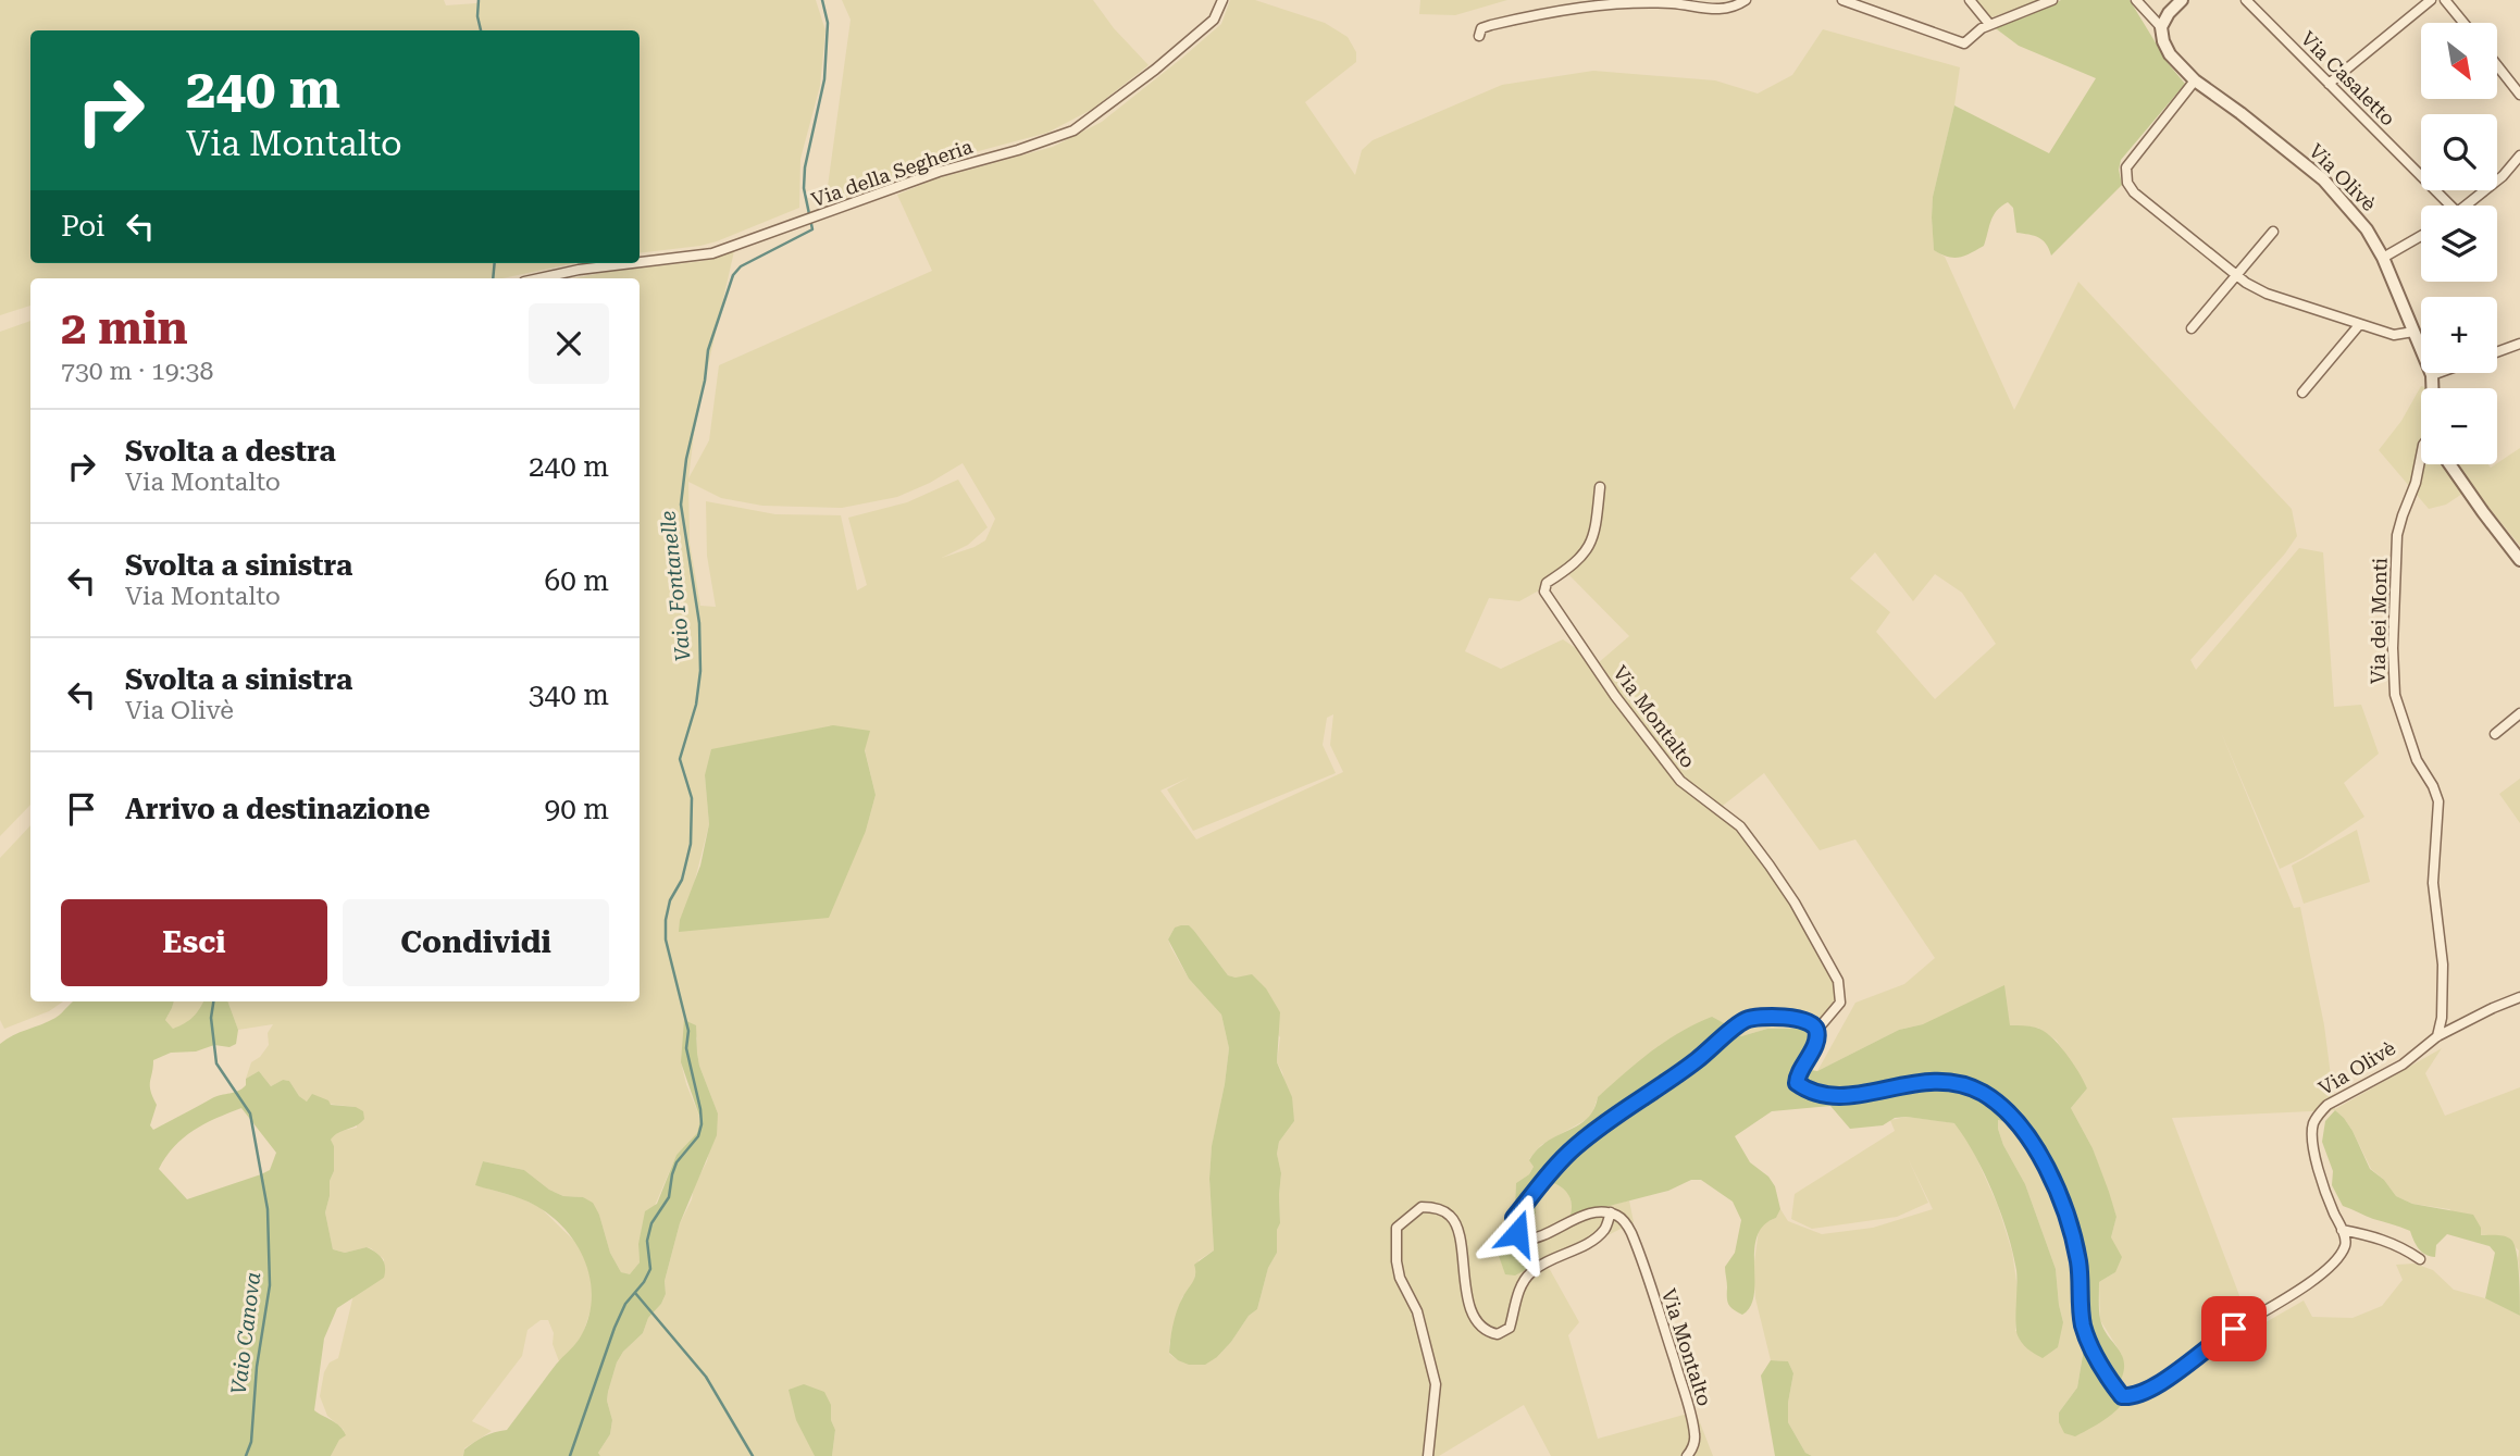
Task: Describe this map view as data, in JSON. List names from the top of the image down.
{
  "streets": {
    "street": [
      "Via Casaletto",
      "Via della Segheria",
      "Via Olivè",
      "Via dei Monti",
      "Via Montalto"
    ]
  },
  "crossings": [
    ["Via Olivè", "Via dei Monti"],
    ["Via Olivè", "Via Montalto"]
  ],
  "water": ["Vaio Fontanelle", "Vaio Canova"],
  "north": "bottom right",
  "page": {
    "map_buttons": ["+", "−"],
    "turn": ["240 m", "Via Montalto"],
    "then": "Poi",
    "heading": ["2 min", "730 m · 19:38"],
    "list": [
      {
        "name": "Svolta a destra",
        "note": "Via Montalto",
        "value": "240 m"
      },
      {
        "name": "Svolta a sinistra",
        "note": "Via Montalto",
        "value": "60 m"
      },
      {
        "name": "Svolta a sinistra",
        "note": "Via Olivè",
        "value": "340 m"
      },
      {
        "name": "Arrivo a destinazione",
        "value": "90 m"
      }
    ],
    "buttons": ["Esci", "Condividi"]
  }
}
